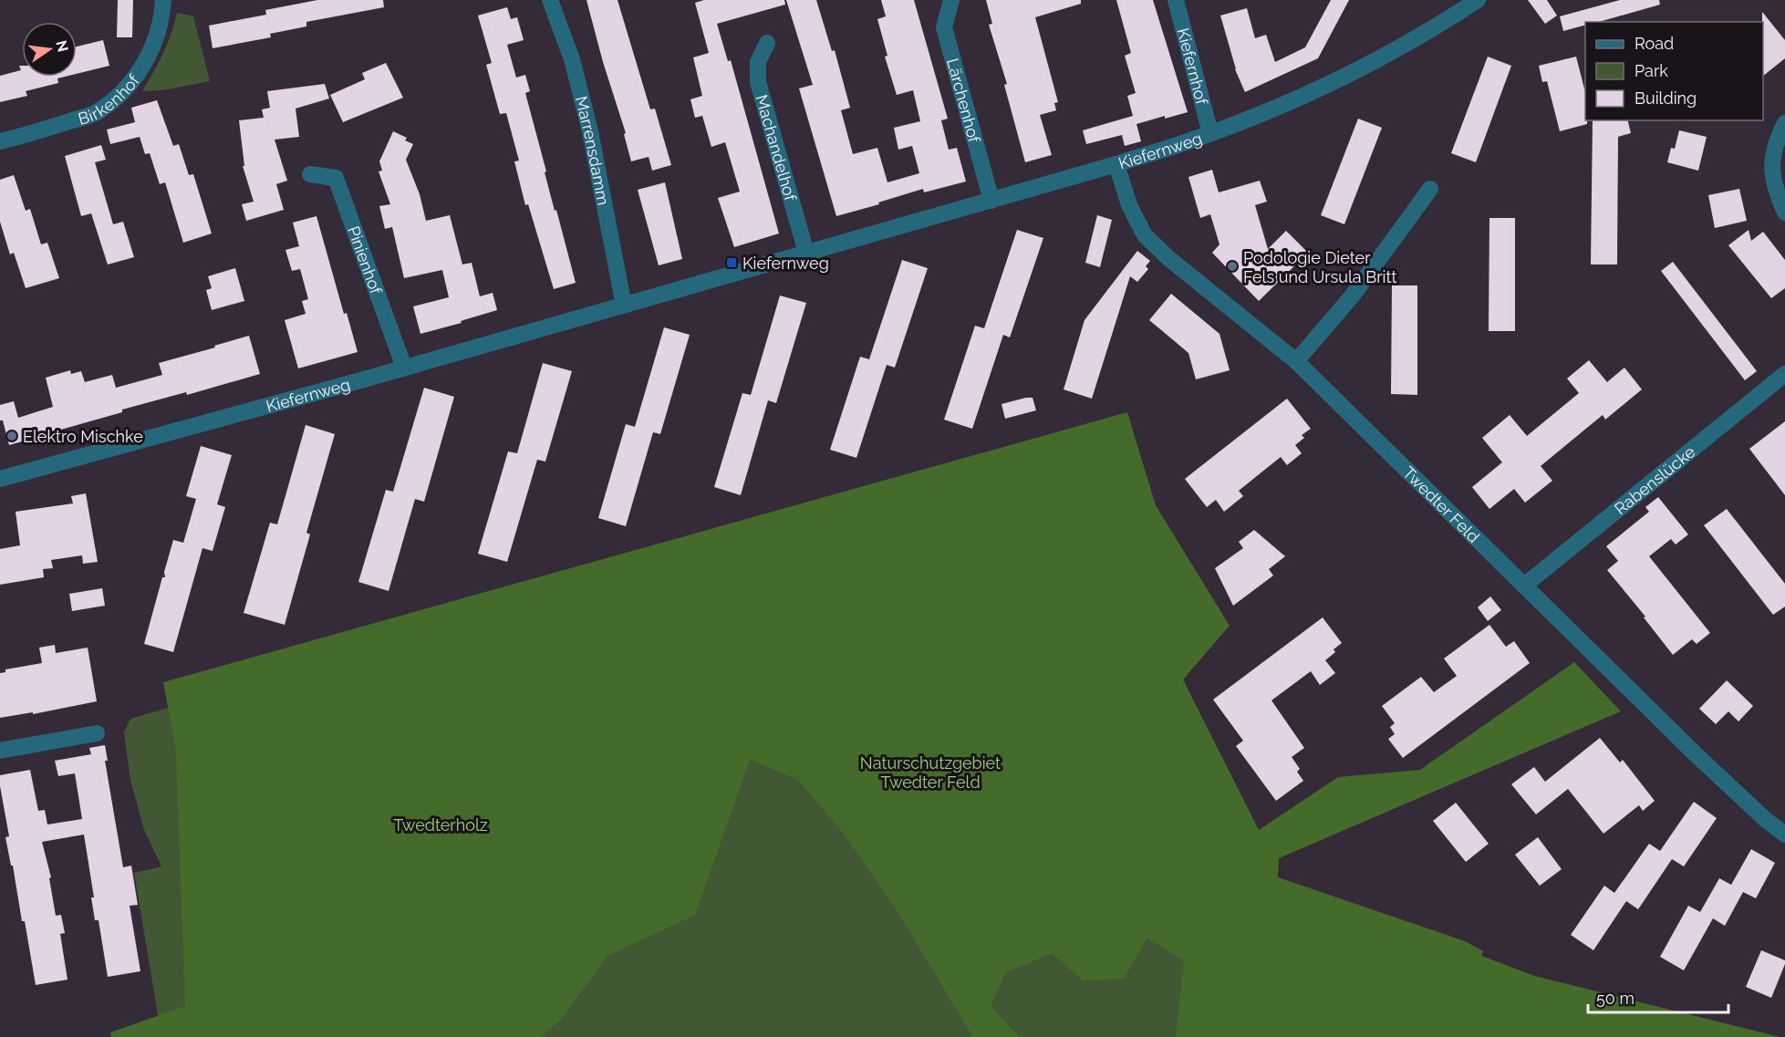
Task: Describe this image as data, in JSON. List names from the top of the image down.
{
  "streets": {
    "street": [
      "Kiefernhof",
      "Birkenhof",
      "Lärchenhof",
      "Machandelhof",
      "Kiefernweg",
      "Marrensdamm",
      "Pinienhof",
      "Rabenslücke",
      "Twedter Feld"
    ]
  },
  "crossings": [
    ["Kiefernhof", "Kiefernweg"],
    ["Lärchenhof", "Kiefernweg"],
    ["Machandelhof", "Kiefernweg"],
    ["Kiefernweg", "Marrensdamm"],
    ["Kiefernweg", "Pinienhof"],
    ["Kiefernweg", "Twedter Feld"],
    ["Rabenslücke", "Twedter Feld"]
  ],
  "parks": ["Naturschutzgebiet Twedter Feld", "Twedterholz"],
  "places": {
    "transit": ["Kiefernweg"],
    "other": ["Podologie Dieter Fels und Ursula Britt", "Elektro Mischke"]
  },
  "legend": ["Road", "Park", "Building"],
  "scale_bar": "50 m",
  "north": "right"
}
